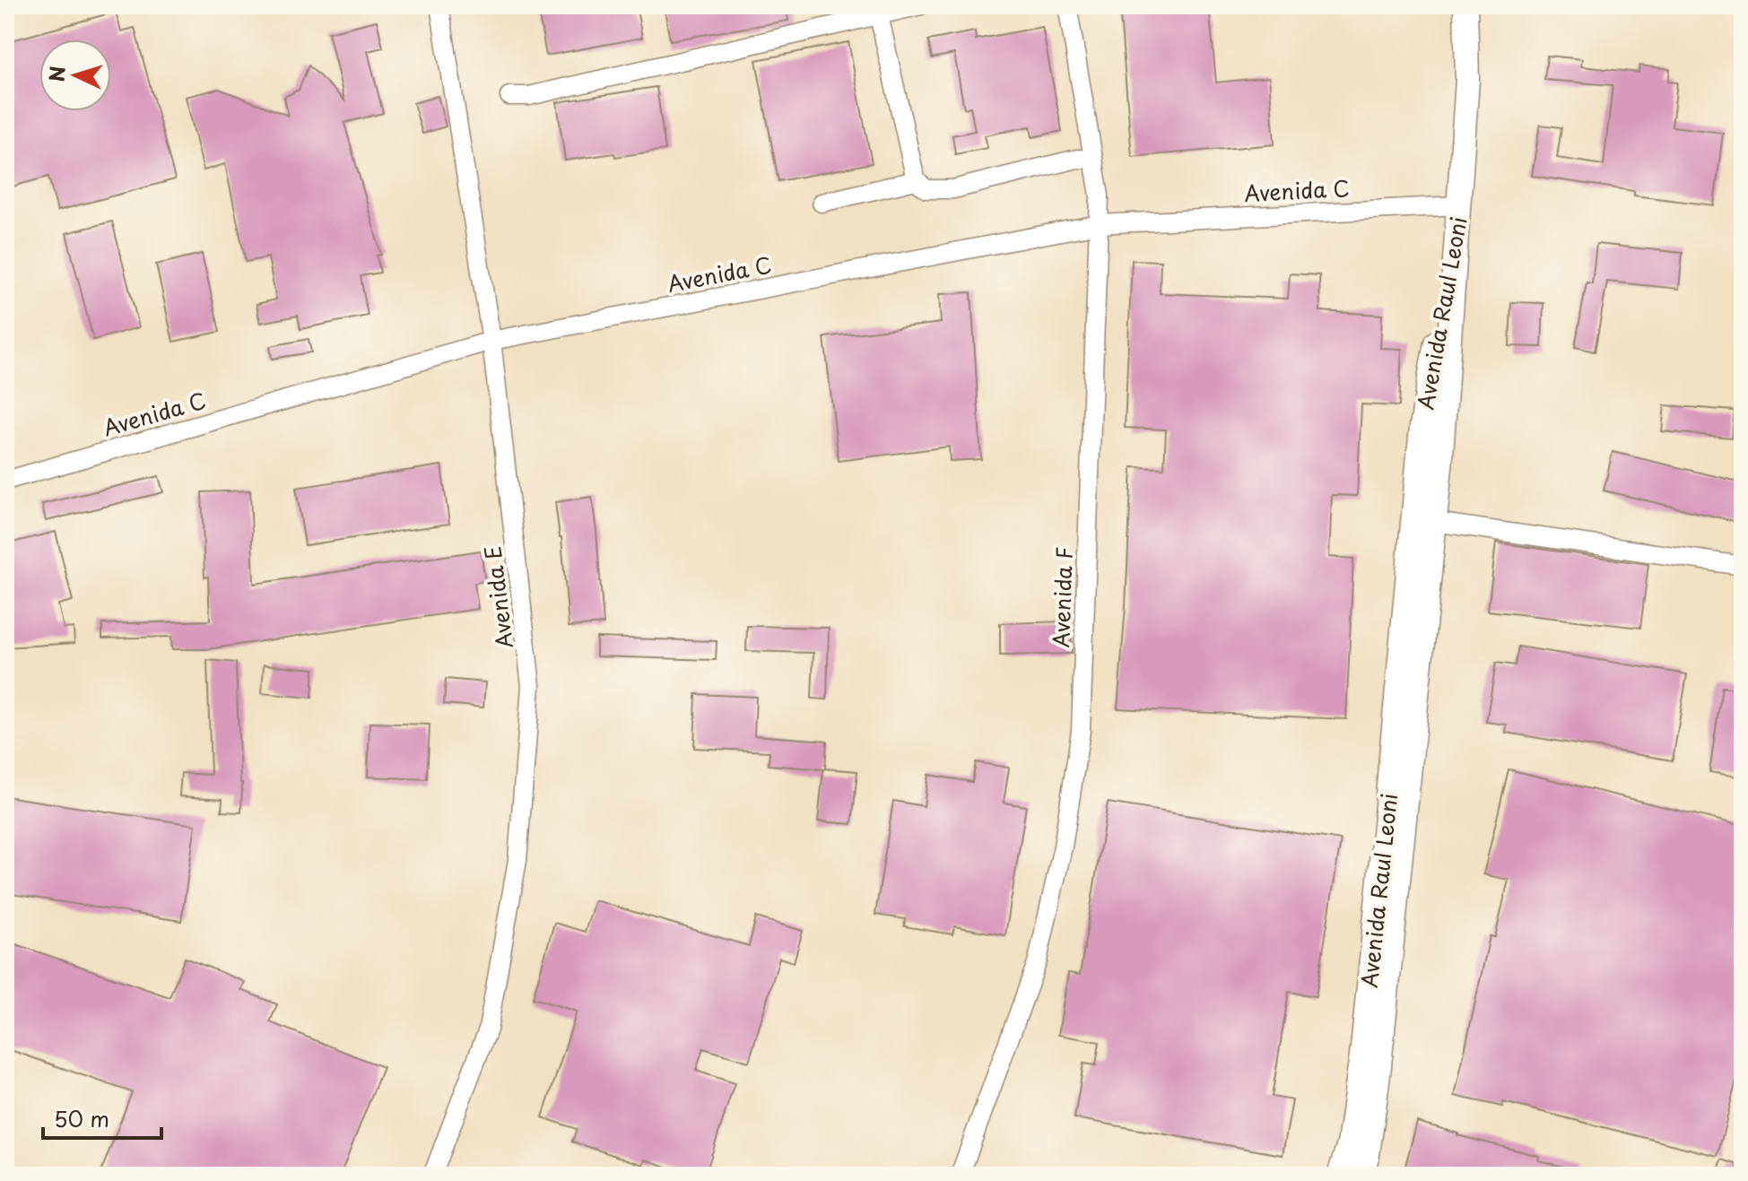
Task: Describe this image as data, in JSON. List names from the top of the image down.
{
  "streets": {
    "main road": ["Avenida Raul Leoni"],
    "street": ["Avenida C", "Avenida E", "Avenida F"]
  },
  "crossings": [
    ["Avenida C", "Avenida Raul Leoni"],
    ["Avenida C", "Avenida E"],
    ["Avenida C", "Avenida F"]
  ],
  "scale_bar": "50 m",
  "north": "left"
}
